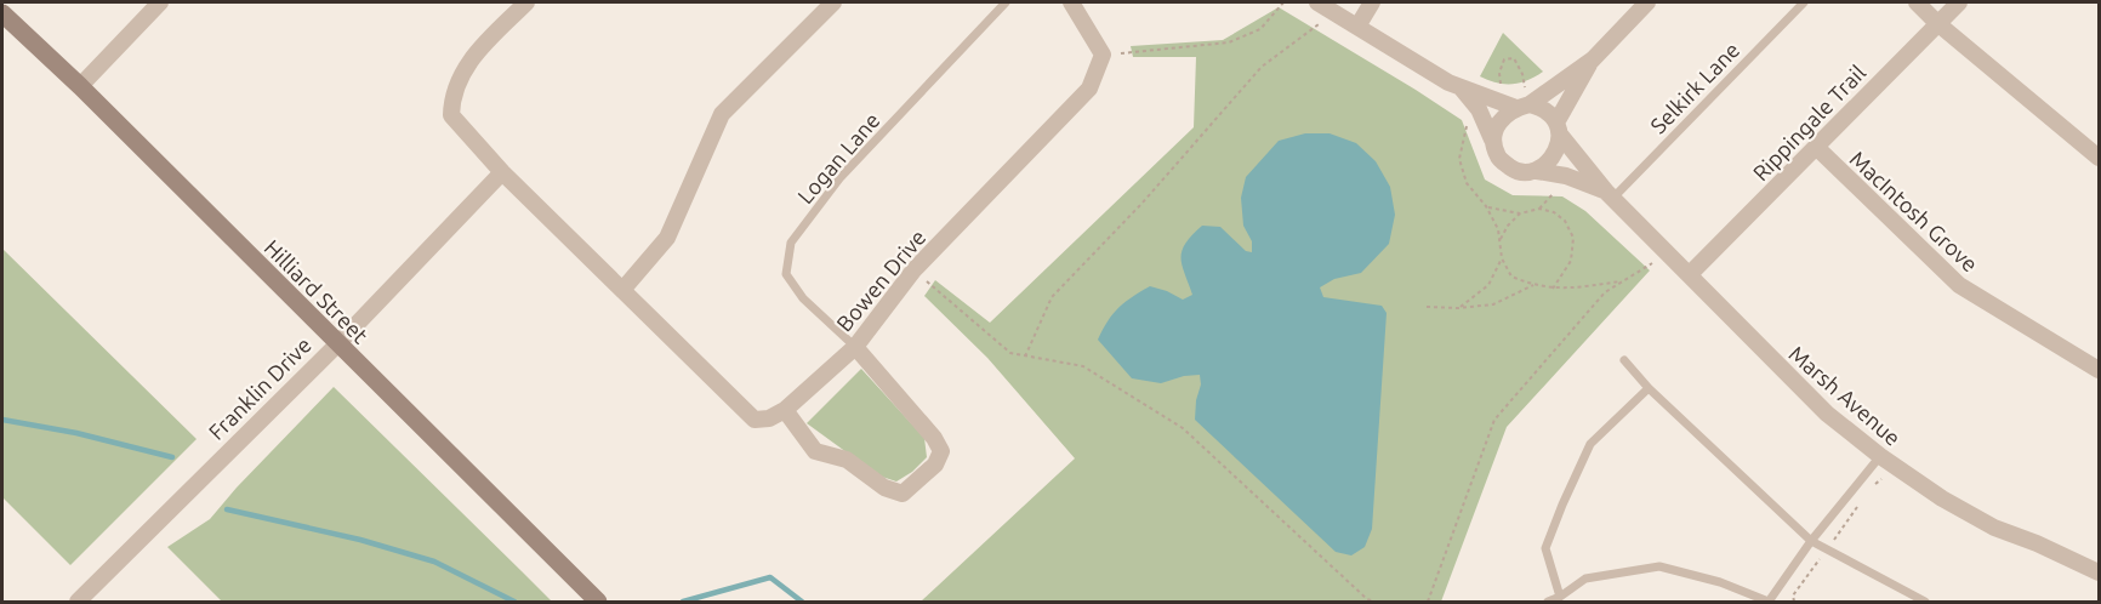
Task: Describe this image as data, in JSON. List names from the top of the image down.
{
  "streets": {
    "street": [
      "Rippingale Trail",
      "MacIntosh Grove",
      "Bowen Drive",
      "Hilliard Street",
      "Franklin Drive",
      "Marsh Avenue"
    ],
    "lane": ["Selkirk Lane", "Logan Lane"]
  },
  "crossings": [
    ["Selkirk Lane", "Marsh Avenue"],
    ["Rippingale Trail", "MacIntosh Grove"],
    ["Rippingale Trail", "Marsh Avenue"],
    ["Logan Lane", "Bowen Drive"],
    ["Bowen Drive", "Franklin Drive"],
    ["Hilliard Street", "Franklin Drive"]
  ]
}
